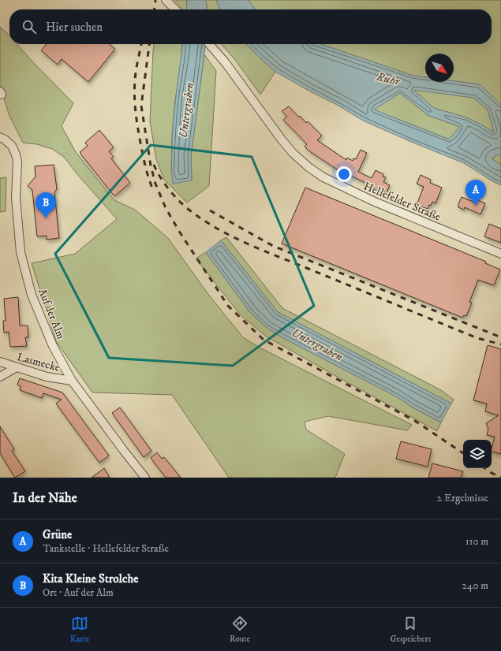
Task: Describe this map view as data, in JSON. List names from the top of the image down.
{
  "streets": {
    "street": ["Hellefelder Straße", "Auf der Alm", "Lasmecke"]
  },
  "crossings": [
    ["Auf der Alm", "Lasmecke"]
  ],
  "water": ["Ruhr", "Untergraben"],
  "north": "bottom right",
  "page": {
    "search": "Hier suchen",
    "pins": ["A", "B"],
    "heading": ["In der Nähe", "2 Ergebnisse"],
    "list": [
      {
        "mark": "A",
        "name": "Grüne",
        "note": "Tankstelle · Hellefelder Straße",
        "value": "110 m"
      },
      {
        "mark": "B",
        "name": "Kita Kleine Strolche",
        "note": "Ort · Auf der Alm",
        "value": "240 m"
      }
    ],
    "nav": ["Karte", "Route", "Gespeichert"]
  }
}
